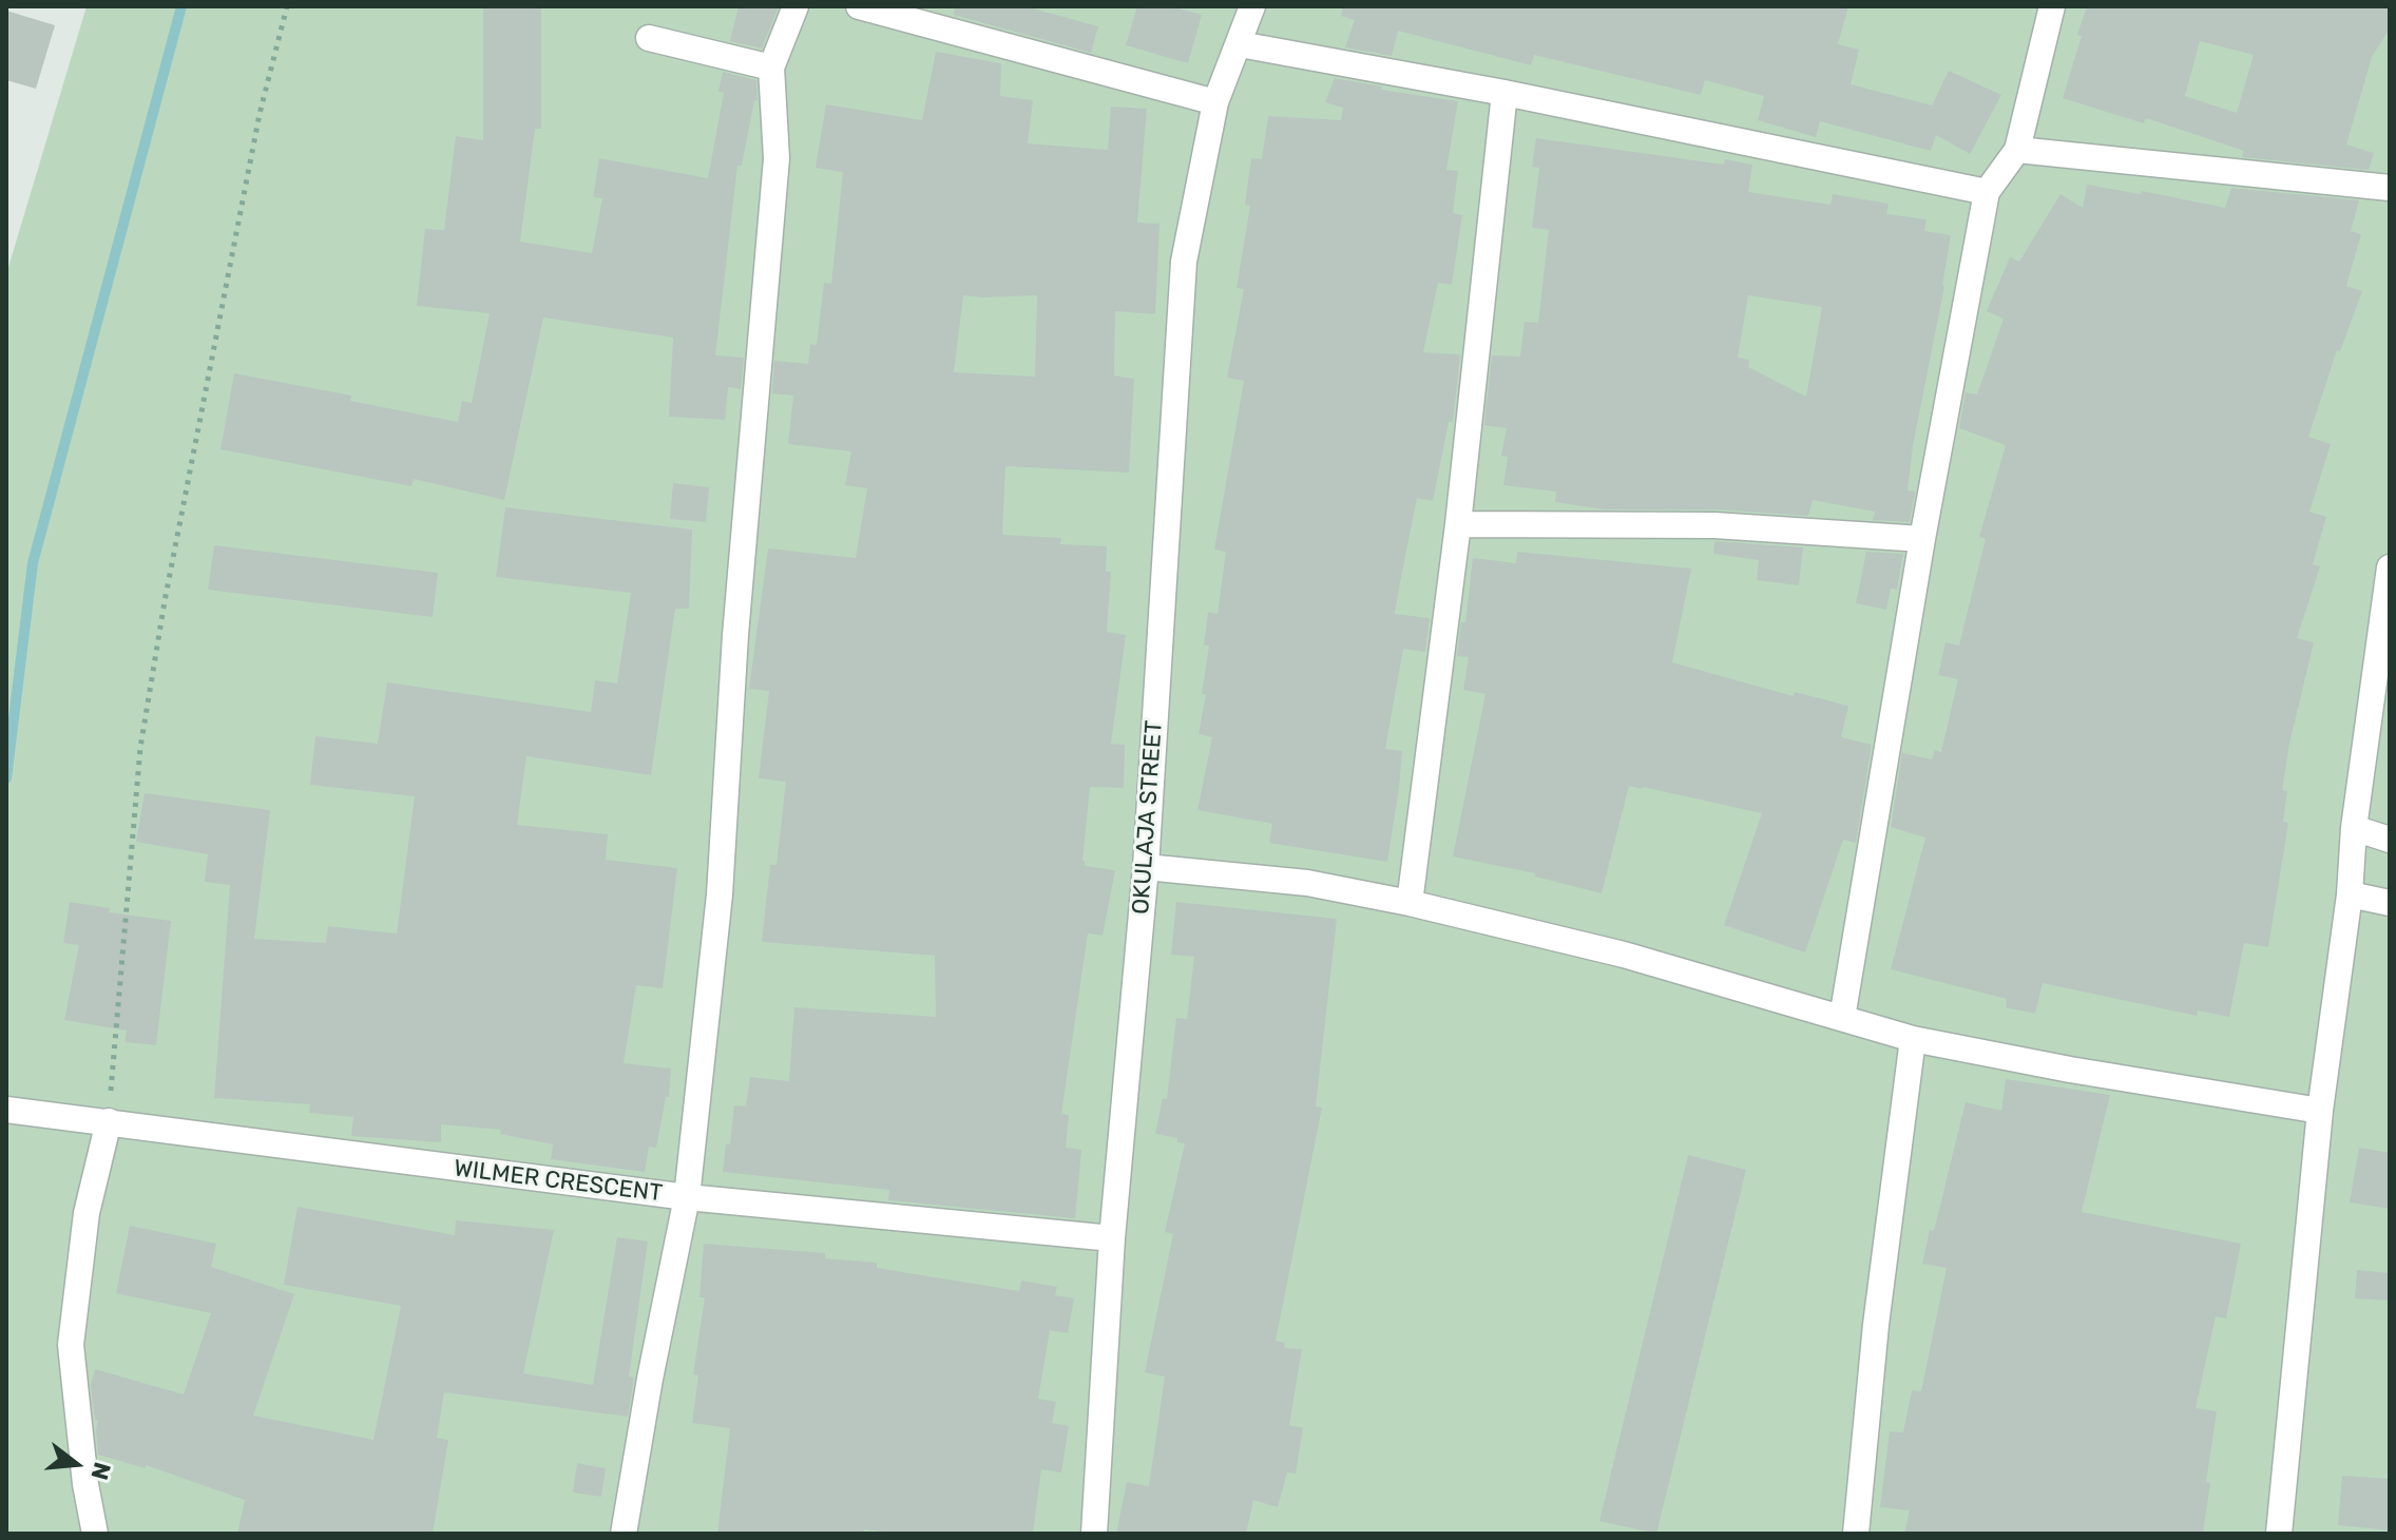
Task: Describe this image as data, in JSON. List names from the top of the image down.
{
  "streets": {
    "street": ["OKULAJA STREET", "WILMER CRESCENT"]
  },
  "crossings": [
    ["OKULAJA STREET", "WILMER CRESCENT"]
  ],
  "north": "right"
}
